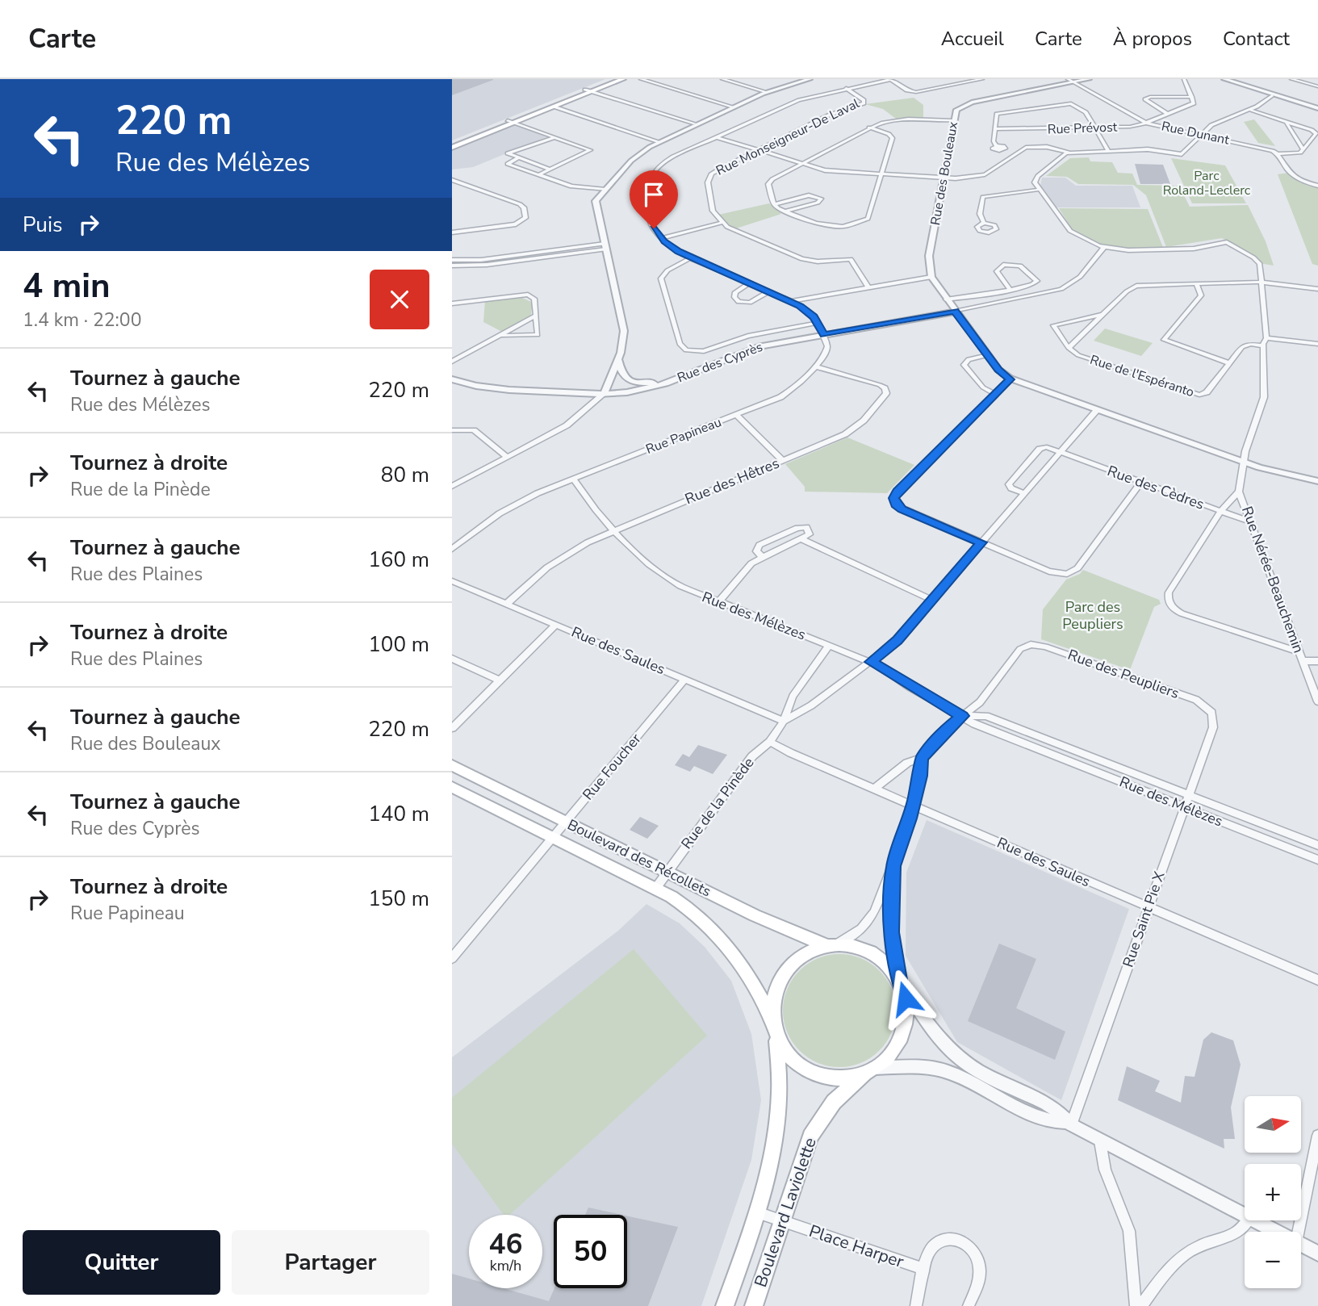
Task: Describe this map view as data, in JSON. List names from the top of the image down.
{
  "streets": {
    "main road": ["Boulevard des Récollets", "Boulevard Laviolette"],
    "street": [
      "Rue Prévost",
      "Rue Dunant",
      "Rue Monseigneur-De Laval",
      "Rue des Bouleaux",
      "Rue des Cyprès",
      "Rue de l'Espéranto",
      "Rue Papineau",
      "Rue des Hêtres",
      "Rue des Cèdres",
      "Rue Nérée-Beauchemin",
      "Rue des Mélèzes",
      "Rue des Saules",
      "Rue des Peupliers",
      "Rue Foucher",
      "Rue de la Pinède",
      "Rue Saint Pie X",
      "Place Harper"
    ]
  },
  "crossings": [
    ["Rue Prévost", "Rue Dunant"],
    ["Rue Dunant", "Rue des Bouleaux"],
    ["Rue des Cyprès", "Rue Papineau"],
    ["Rue des Cyprès", "Rue Nérée-Beauchemin"],
    ["Rue de l'Espéranto", "Rue Nérée-Beauchemin"],
    ["Rue Papineau", "Rue des Hêtres"],
    ["Rue Papineau", "Rue des Mélèzes"],
    ["Rue des Hêtres", "Rue des Mélèzes"],
    ["Rue des Hêtres", "Rue des Saules"],
    ["Rue des Cèdres", "Rue Nérée-Beauchemin"],
    ["Rue des Cèdres", "Rue de la Pinède"],
    ["Rue des Mélèzes", "Rue des Peupliers"],
    ["Rue des Mélèzes", "Rue de la Pinède"],
    ["Rue des Mélèzes", "Rue Saint Pie X"],
    ["Rue des Saules", "Rue Foucher"],
    ["Rue des Saules", "Rue de la Pinède"],
    ["Rue des Saules", "Rue Saint Pie X"],
    ["Rue des Saules", "Boulevard Laviolette"],
    ["Rue des Peupliers", "Rue Saint Pie X"],
    ["Rue Foucher", "Boulevard des Récollets"],
    ["Rue de la Pinède", "Boulevard des Récollets"],
    ["Boulevard des Récollets", "Rue Saint Pie X"],
    ["Boulevard des Récollets", "Boulevard Laviolette"],
    ["Boulevard Laviolette", "Place Harper"]
  ],
  "parks": ["Parc Roland-Leclerc", "Parc des Peupliers"],
  "north": "right",
  "page": {
    "header": "Carte",
    "nav": [
      "Accueil",
      "Carte",
      "À propos",
      "Contact"
    ],
    "turn": ["220 m", "Rue des Mélèzes"],
    "then": "Puis",
    "heading": ["4 min", "1.4 km · 22:00"],
    "list": [
      {
        "name": "Tournez à gauche",
        "note": "Rue des Mélèzes",
        "value": "220 m"
      },
      {
        "name": "Tournez à droite",
        "note": "Rue de la Pinède",
        "value": "80 m"
      },
      {
        "name": "Tournez à gauche",
        "note": "Rue des Plaines",
        "value": "160 m"
      },
      {
        "name": "Tournez à droite",
        "note": "Rue des Plaines",
        "value": "100 m"
      },
      {
        "name": "Tournez à gauche",
        "note": "Rue des Bouleaux",
        "value": "220 m"
      },
      {
        "name": "Tournez à gauche",
        "note": "Rue des Cyprès",
        "value": "140 m"
      },
      {
        "name": "Tournez à droite",
        "note": "Rue Papineau",
        "value": "150 m"
      }
    ],
    "map_buttons": ["+", "−"],
    "speed": "46 km/h",
    "limit": "50",
    "buttons": ["Quitter", "Partager"]
  }
}
